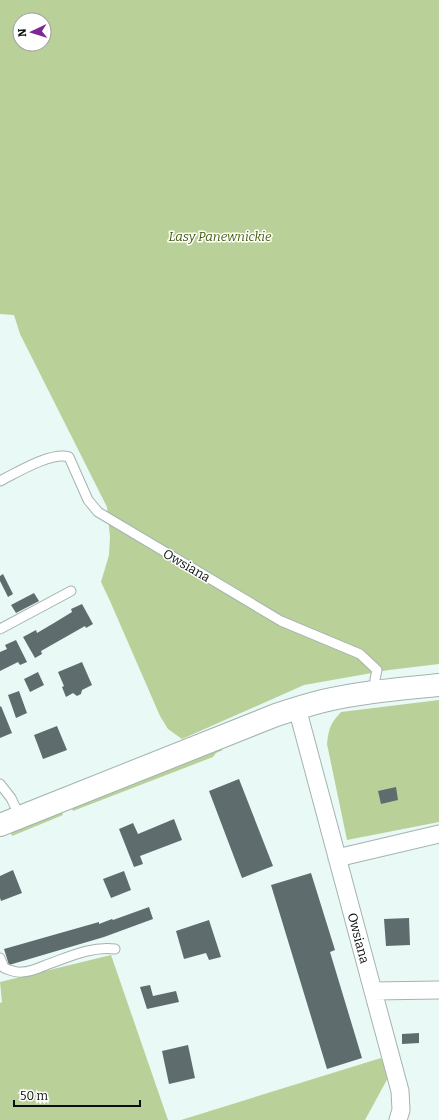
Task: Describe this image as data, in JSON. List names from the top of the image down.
{
  "streets": {
    "street": ["Owsiana"]
  },
  "parks": ["Lasy Panewnickie"],
  "scale_bar": "50 m",
  "north": "left"
}
